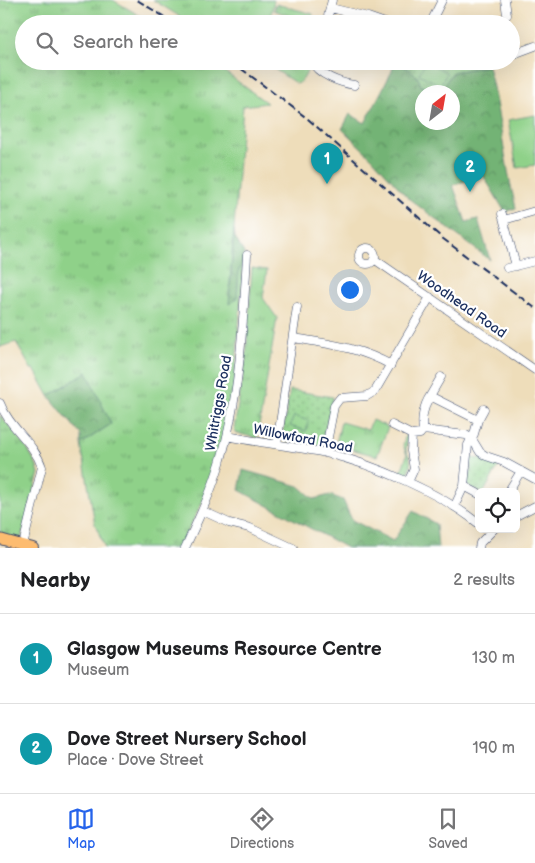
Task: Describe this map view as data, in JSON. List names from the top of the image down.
{
  "streets": {
    "street": ["Woodhead Road", "Whitriggs Road", "Willowford Road"]
  },
  "crossings": [
    ["Whitriggs Road", "Willowford Road"]
  ],
  "north": "top right",
  "page": {
    "search": "Search here",
    "pins": ["1", "2"],
    "heading": ["Nearby", "2 results"],
    "list": [
      {
        "mark": "1",
        "name": "Glasgow Museums Resource Centre",
        "note": "Museum",
        "value": "130 m"
      },
      {
        "mark": "2",
        "name": "Dove Street Nursery School",
        "note": "Place · Dove Street",
        "value": "190 m"
      }
    ],
    "nav": ["Map", "Directions", "Saved"]
  }
}
